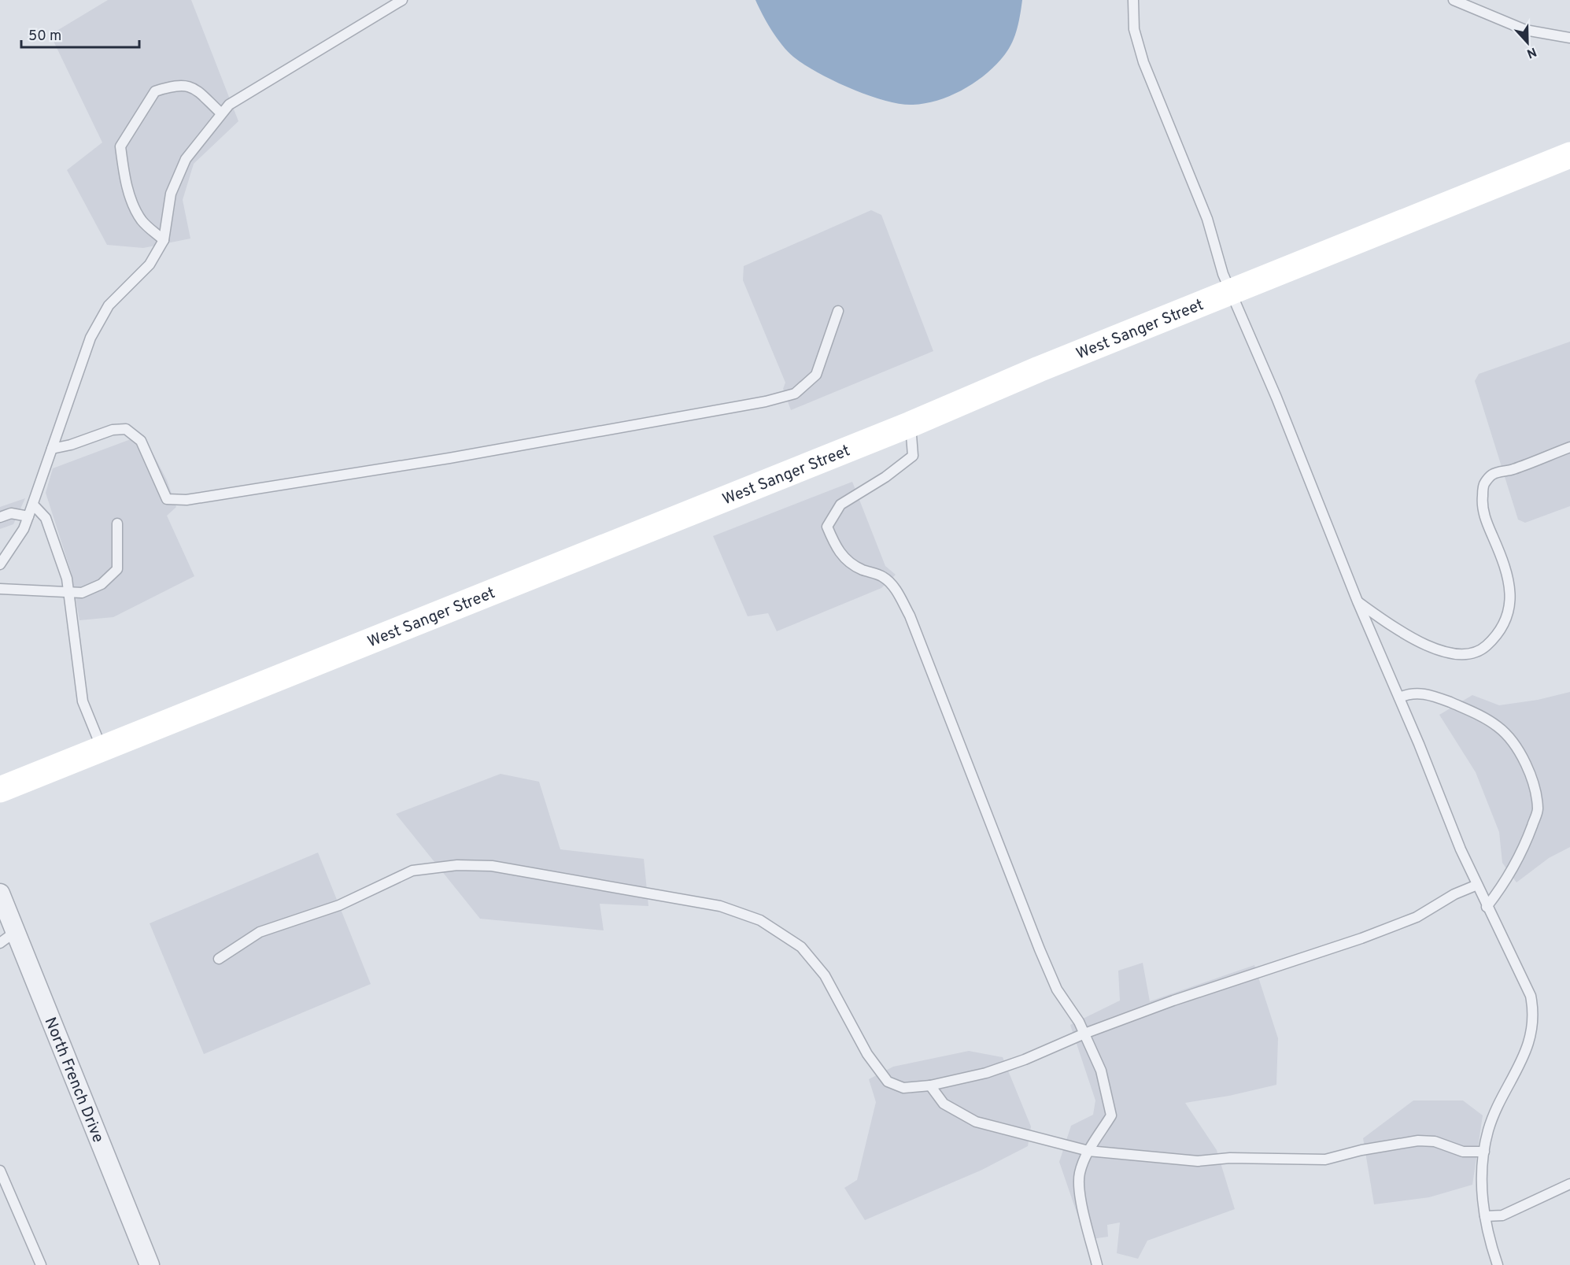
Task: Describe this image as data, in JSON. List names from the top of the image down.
{
  "streets": {
    "main road": ["West Sanger Street"],
    "street": ["North French Drive"]
  },
  "scale_bar": "50 m",
  "north": "bottom"
}
